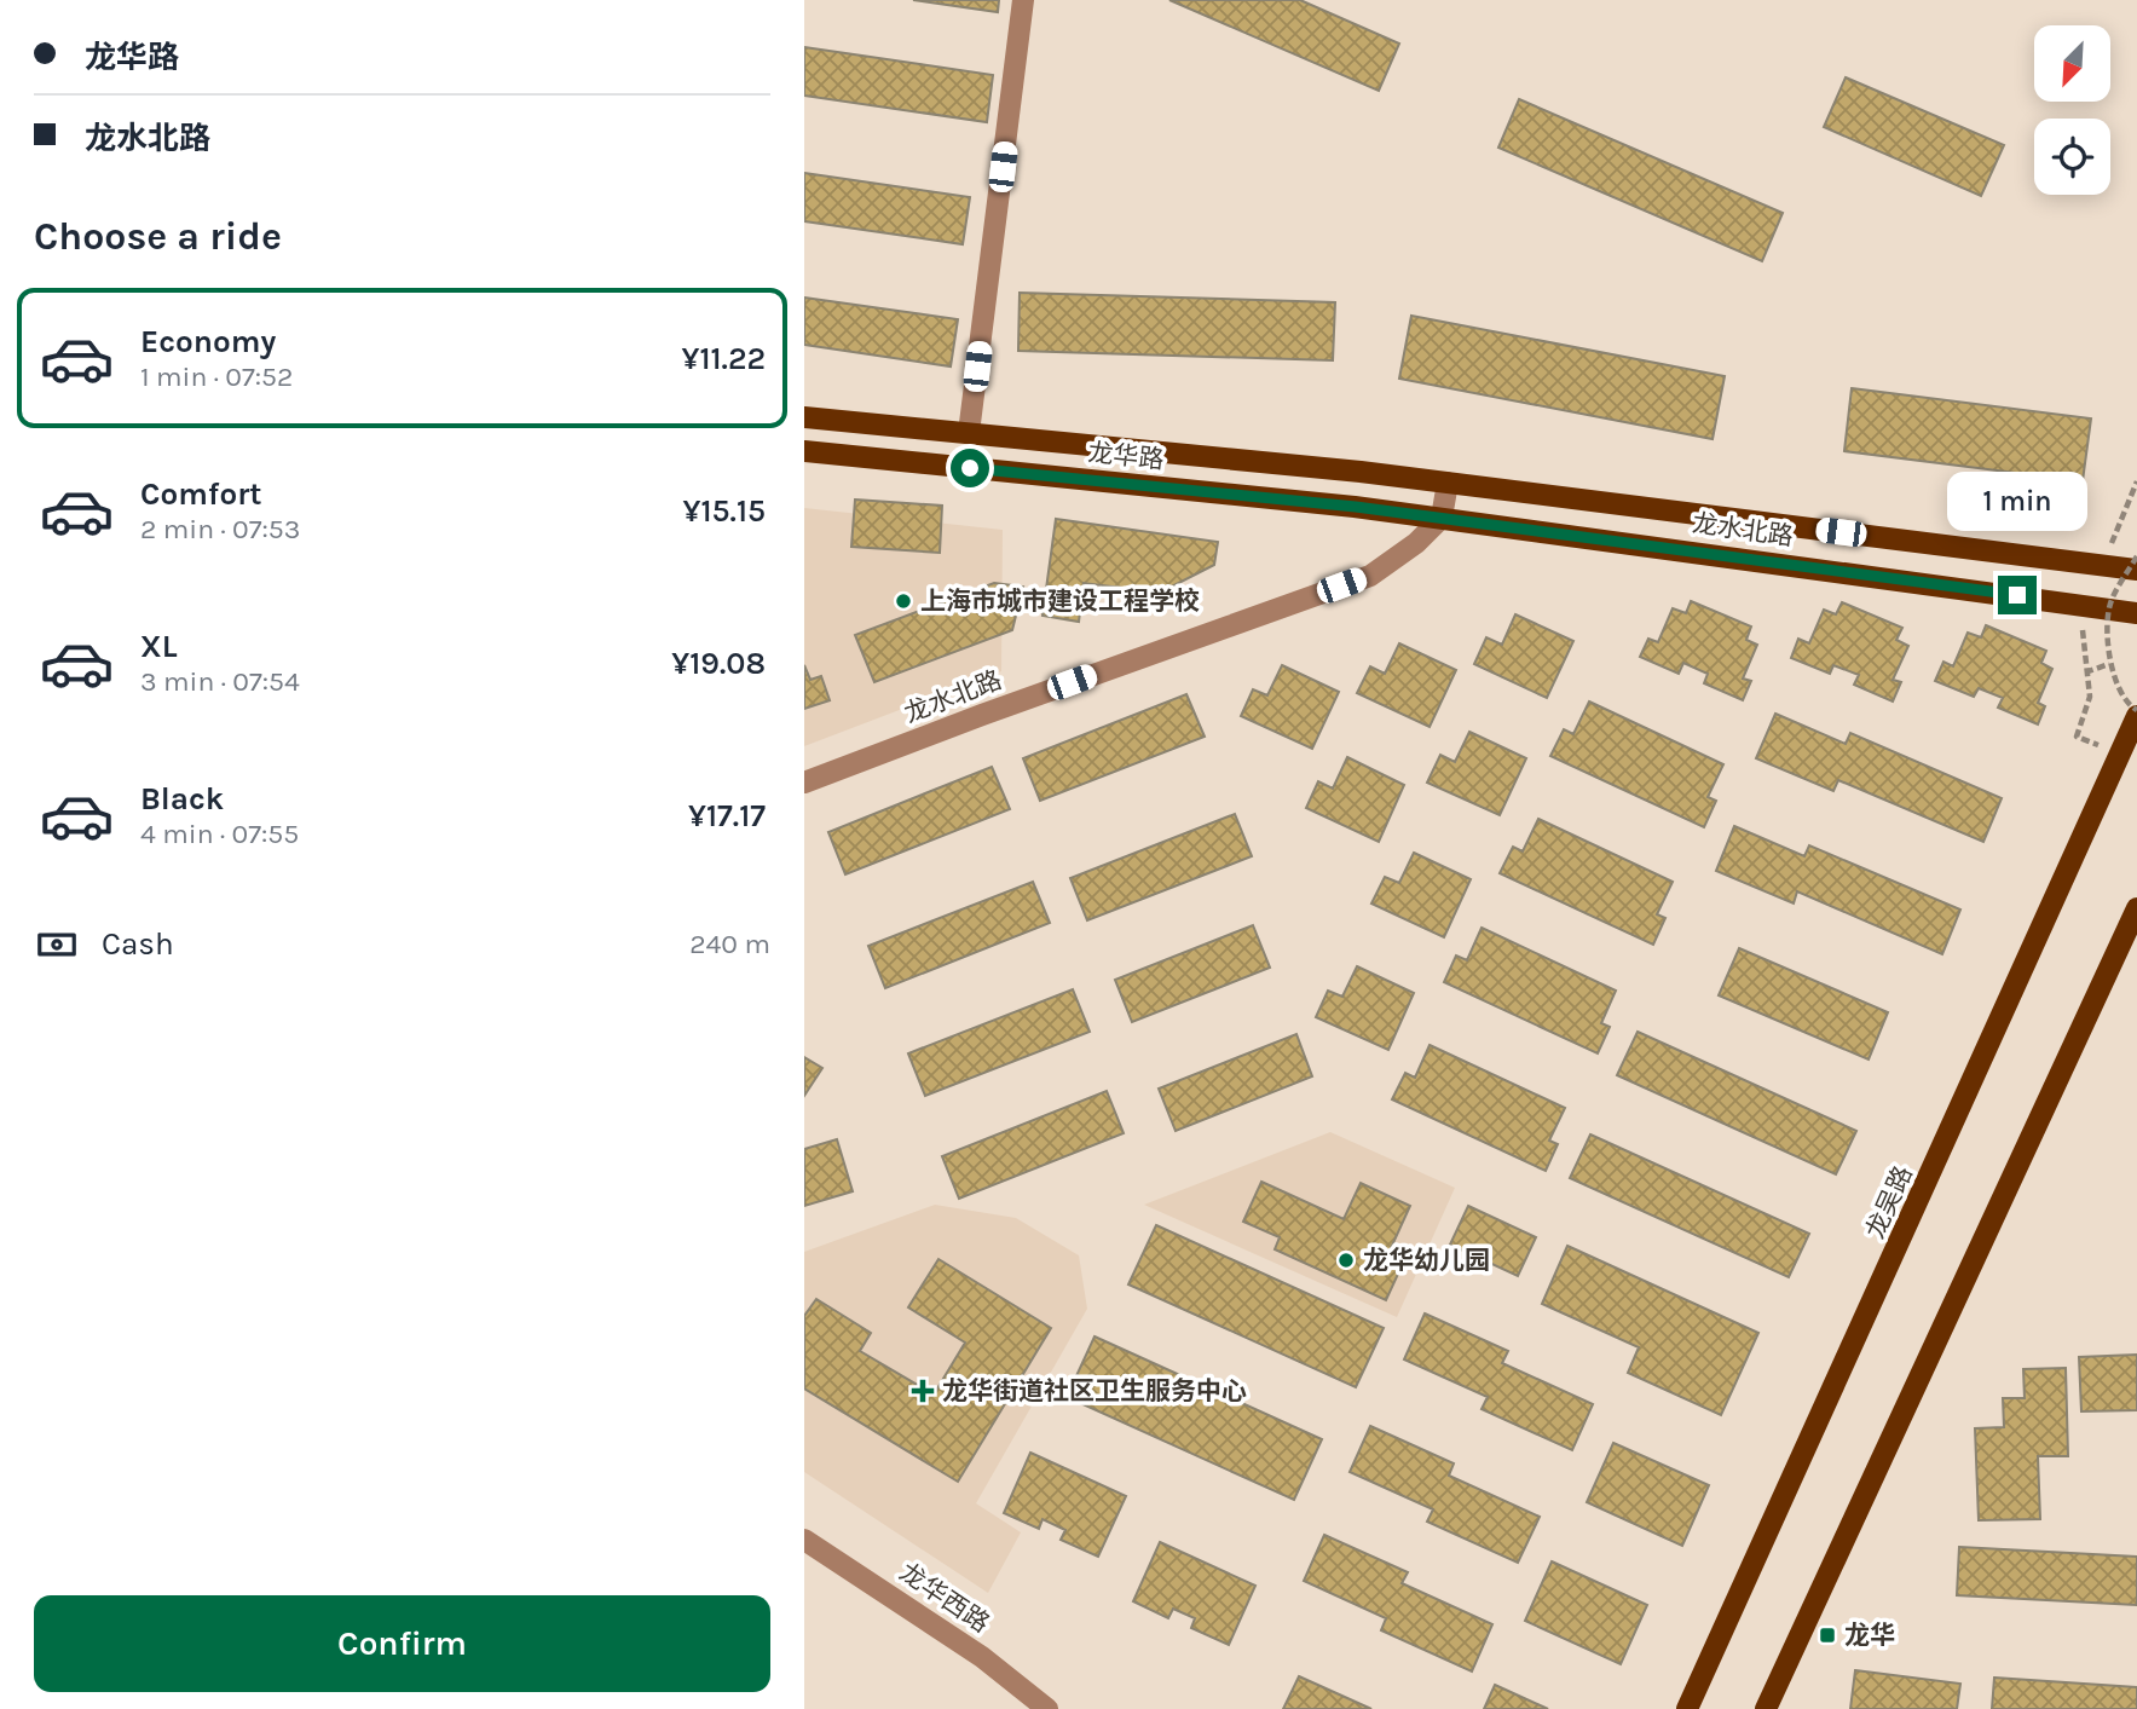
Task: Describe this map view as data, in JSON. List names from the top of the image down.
{
  "streets": {
    "main road": ["龙华路", "龙水北路", "龙吴路"],
    "street": ["龙华西路"]
  },
  "crossings": [
    ["龙华路", "龙水北路"]
  ],
  "places": {
    "other": ["上海市城市建设工程学校", "龙华幼儿园"],
    "health": ["龙华街道社区卫生服务中心"],
    "transit": ["龙华"]
  },
  "north": "bottom left",
  "page": {
    "banner": ["龙华路", "龙水北路"],
    "heading": "Choose a ride",
    "list": [
      {
        "name": "Economy",
        "note": "1 min · 07:52",
        "value": "¥11.22"
      },
      {
        "name": "Comfort",
        "note": "2 min · 07:53",
        "value": "¥15.15"
      },
      {
        "name": "XL",
        "note": "3 min · 07:54",
        "value": "¥19.08"
      },
      {
        "name": "Black",
        "note": "4 min · 07:55",
        "value": "¥17.17"
      }
    ],
    "bubble": "1 min",
    "pay": ["Cash", "240 m"],
    "buttons": "Confirm"
  }
}
